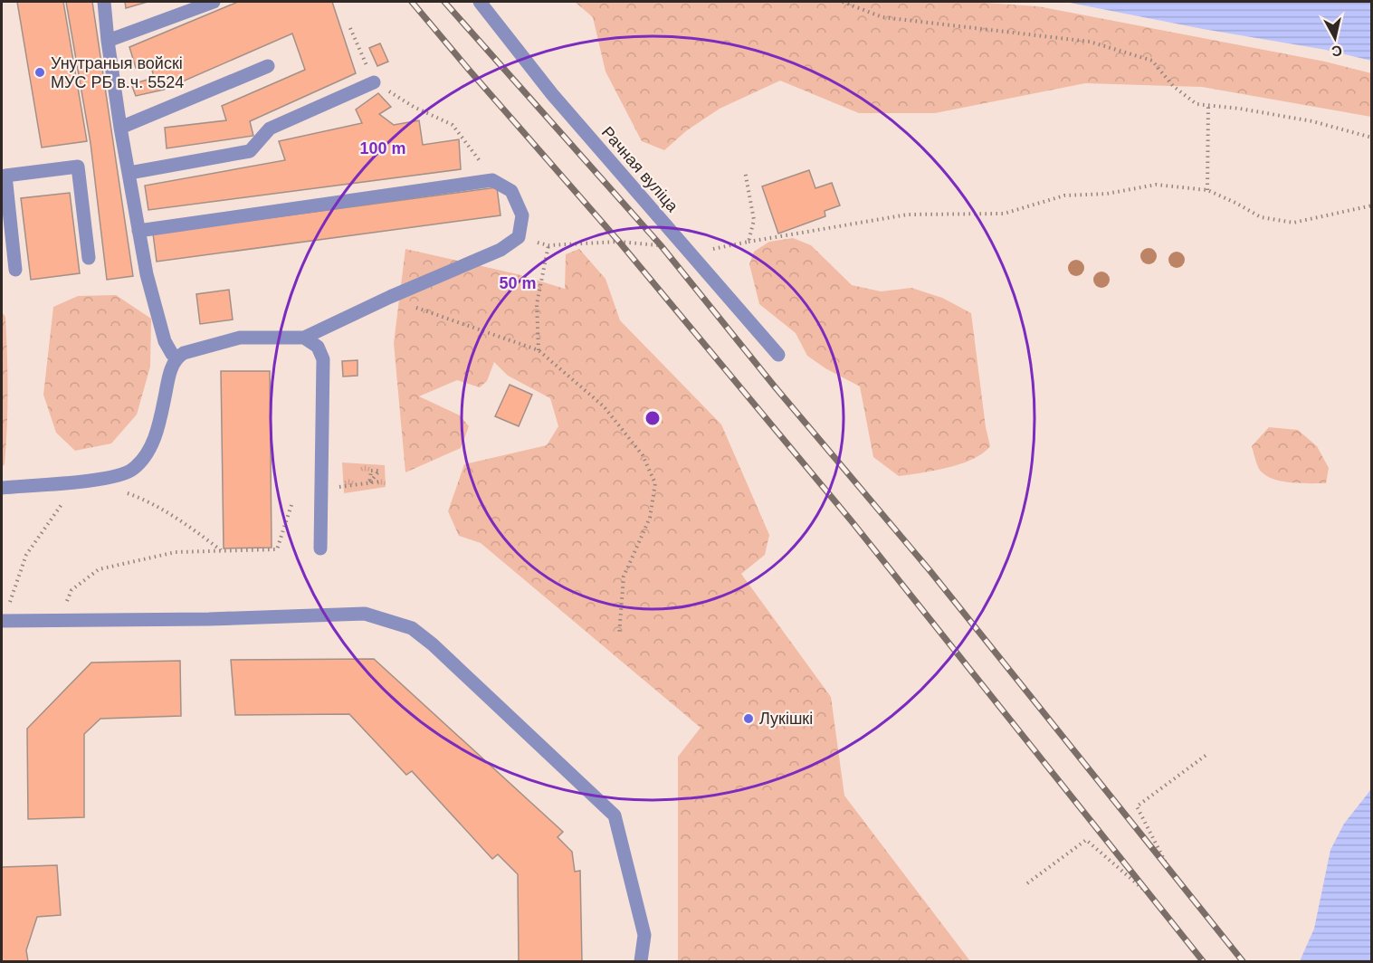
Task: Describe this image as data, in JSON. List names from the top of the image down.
{
  "streets": {
    "street": ["Рачная вуліца"]
  },
  "places": ["Унутраныя войскі МУС РБ в.ч. 5524", "Лукішкі"],
  "north": "bottom",
  "rings": ["100 m", "50 m"]
}
